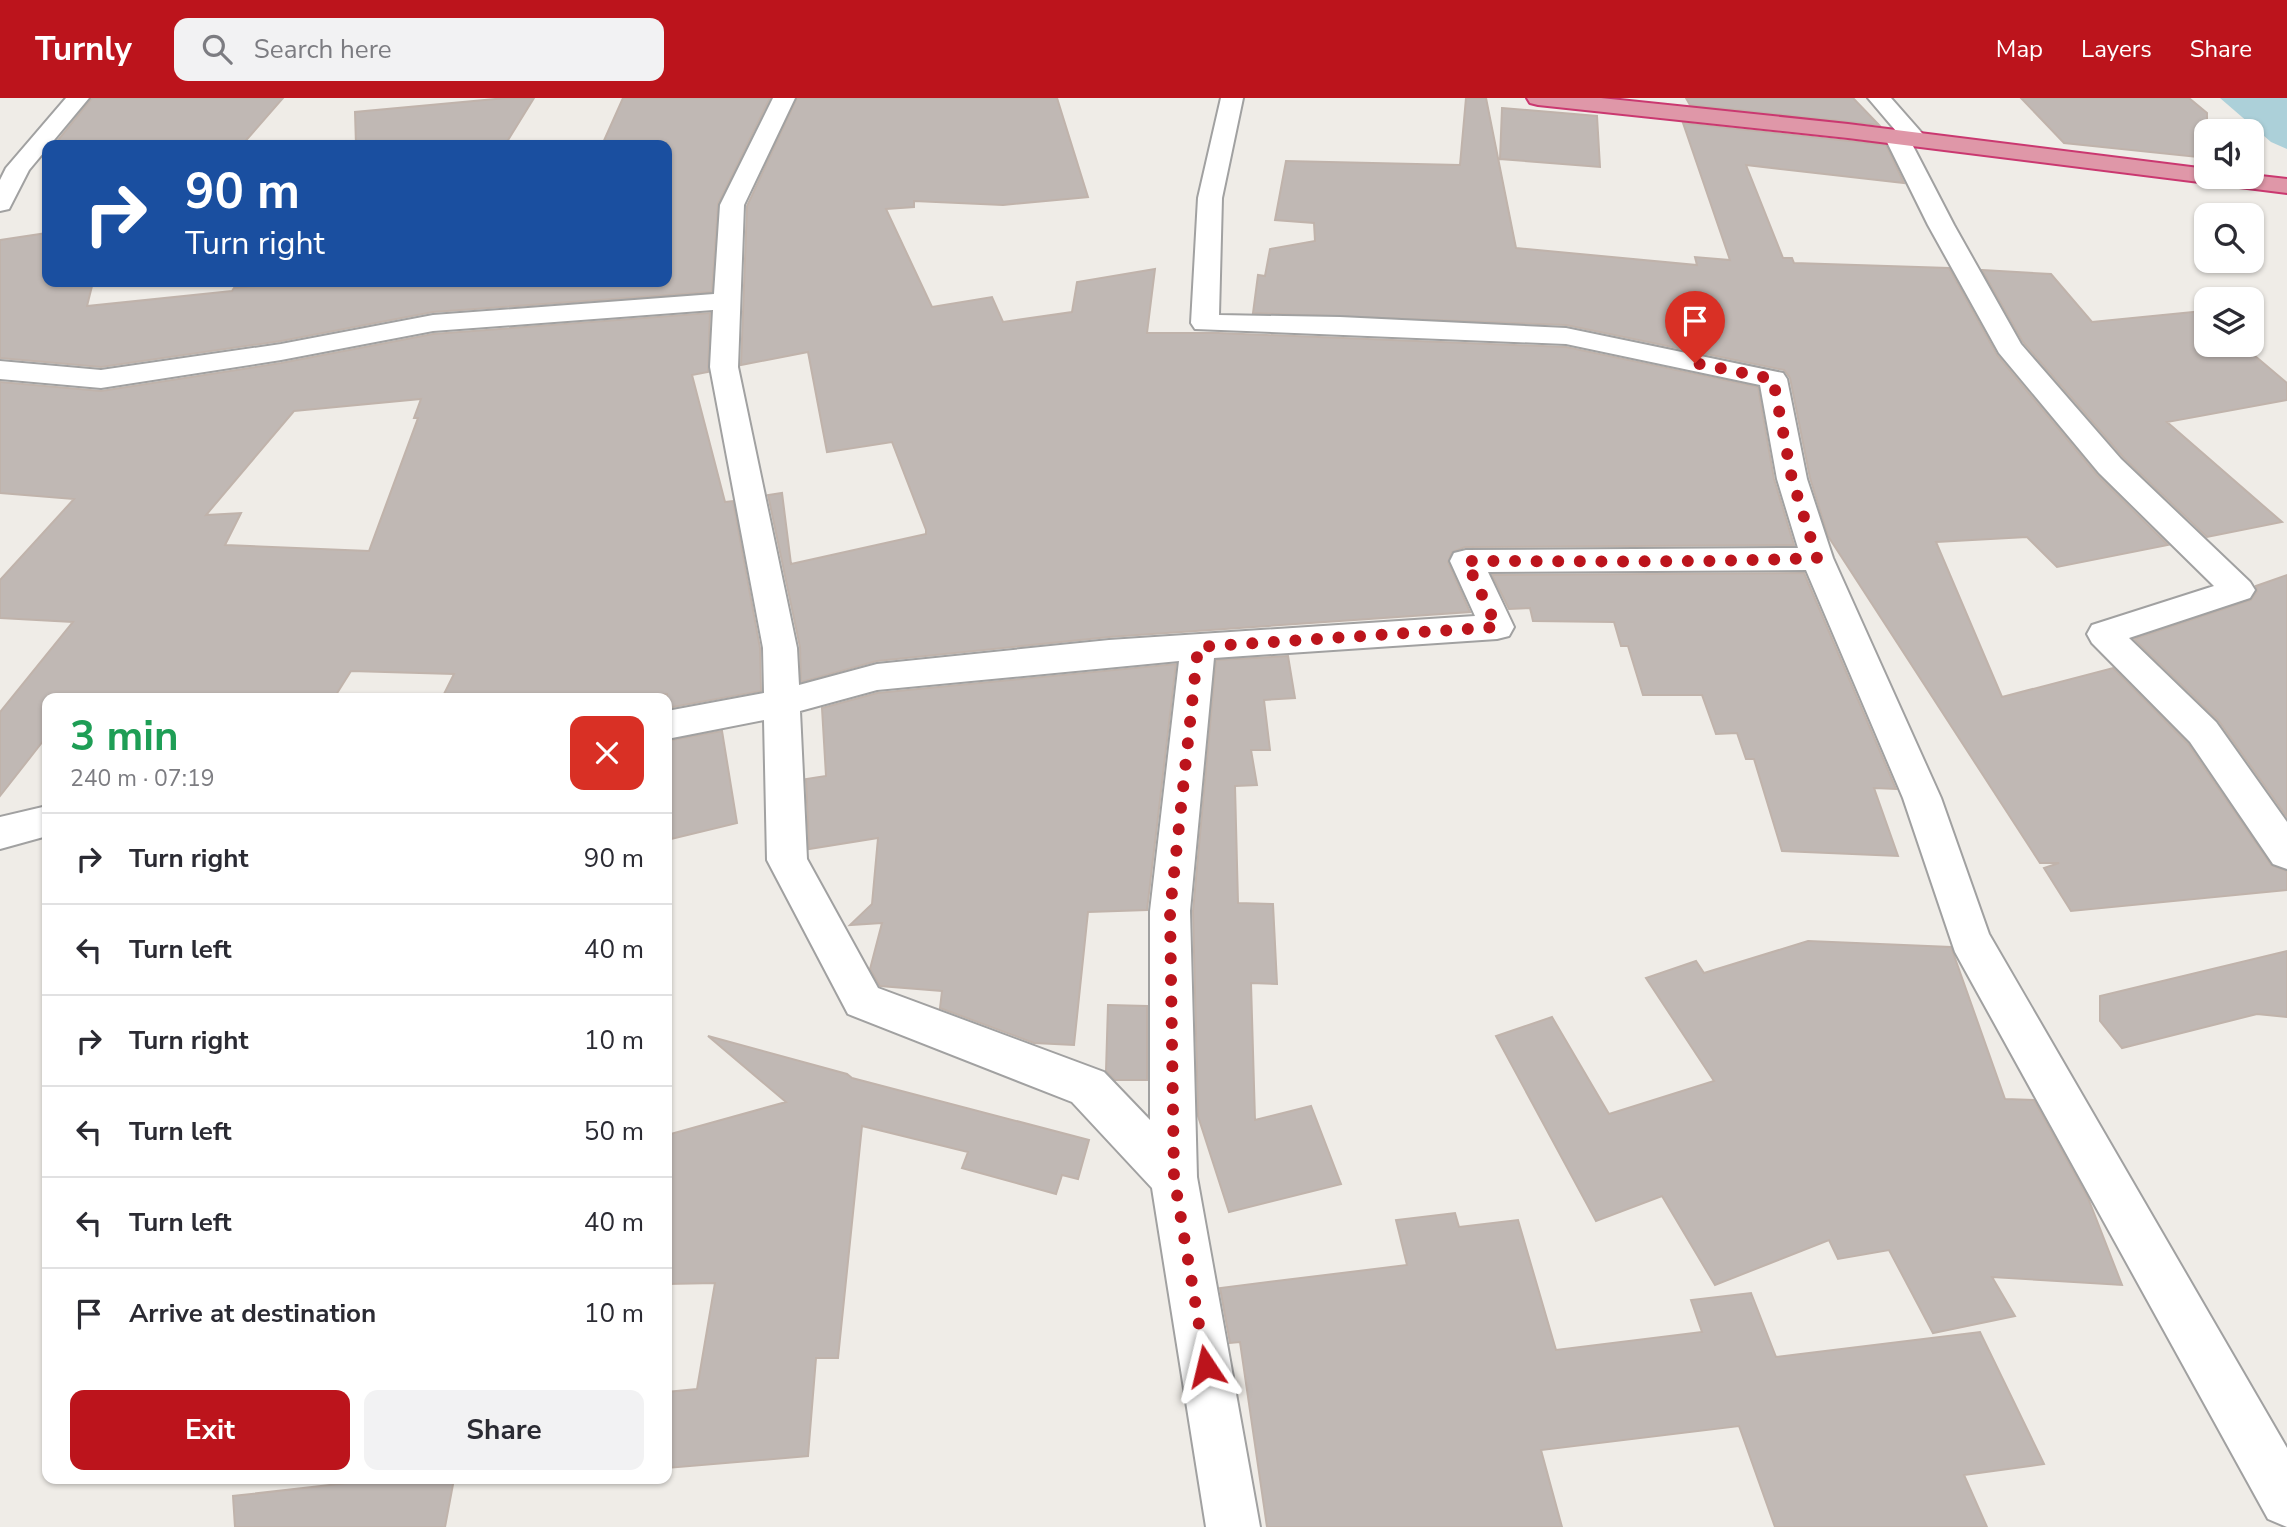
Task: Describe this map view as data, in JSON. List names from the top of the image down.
{
  "page": {
    "header": "Turnly",
    "search": "Search here",
    "nav": ["Map", "Layers", "Share"],
    "turn": ["90 m", "Turn right"],
    "heading": ["3 min", "240 m · 07:19"],
    "list": [
      {
        "name": "Turn right",
        "value": "90 m"
      },
      {
        "name": "Turn left",
        "value": "40 m"
      },
      {
        "name": "Turn right",
        "value": "10 m"
      },
      {
        "name": "Turn left",
        "value": "50 m"
      },
      {
        "name": "Turn left",
        "value": "40 m"
      },
      {
        "name": "Arrive at destination",
        "value": "10 m"
      }
    ],
    "buttons": ["Exit", "Share"]
  }
}
